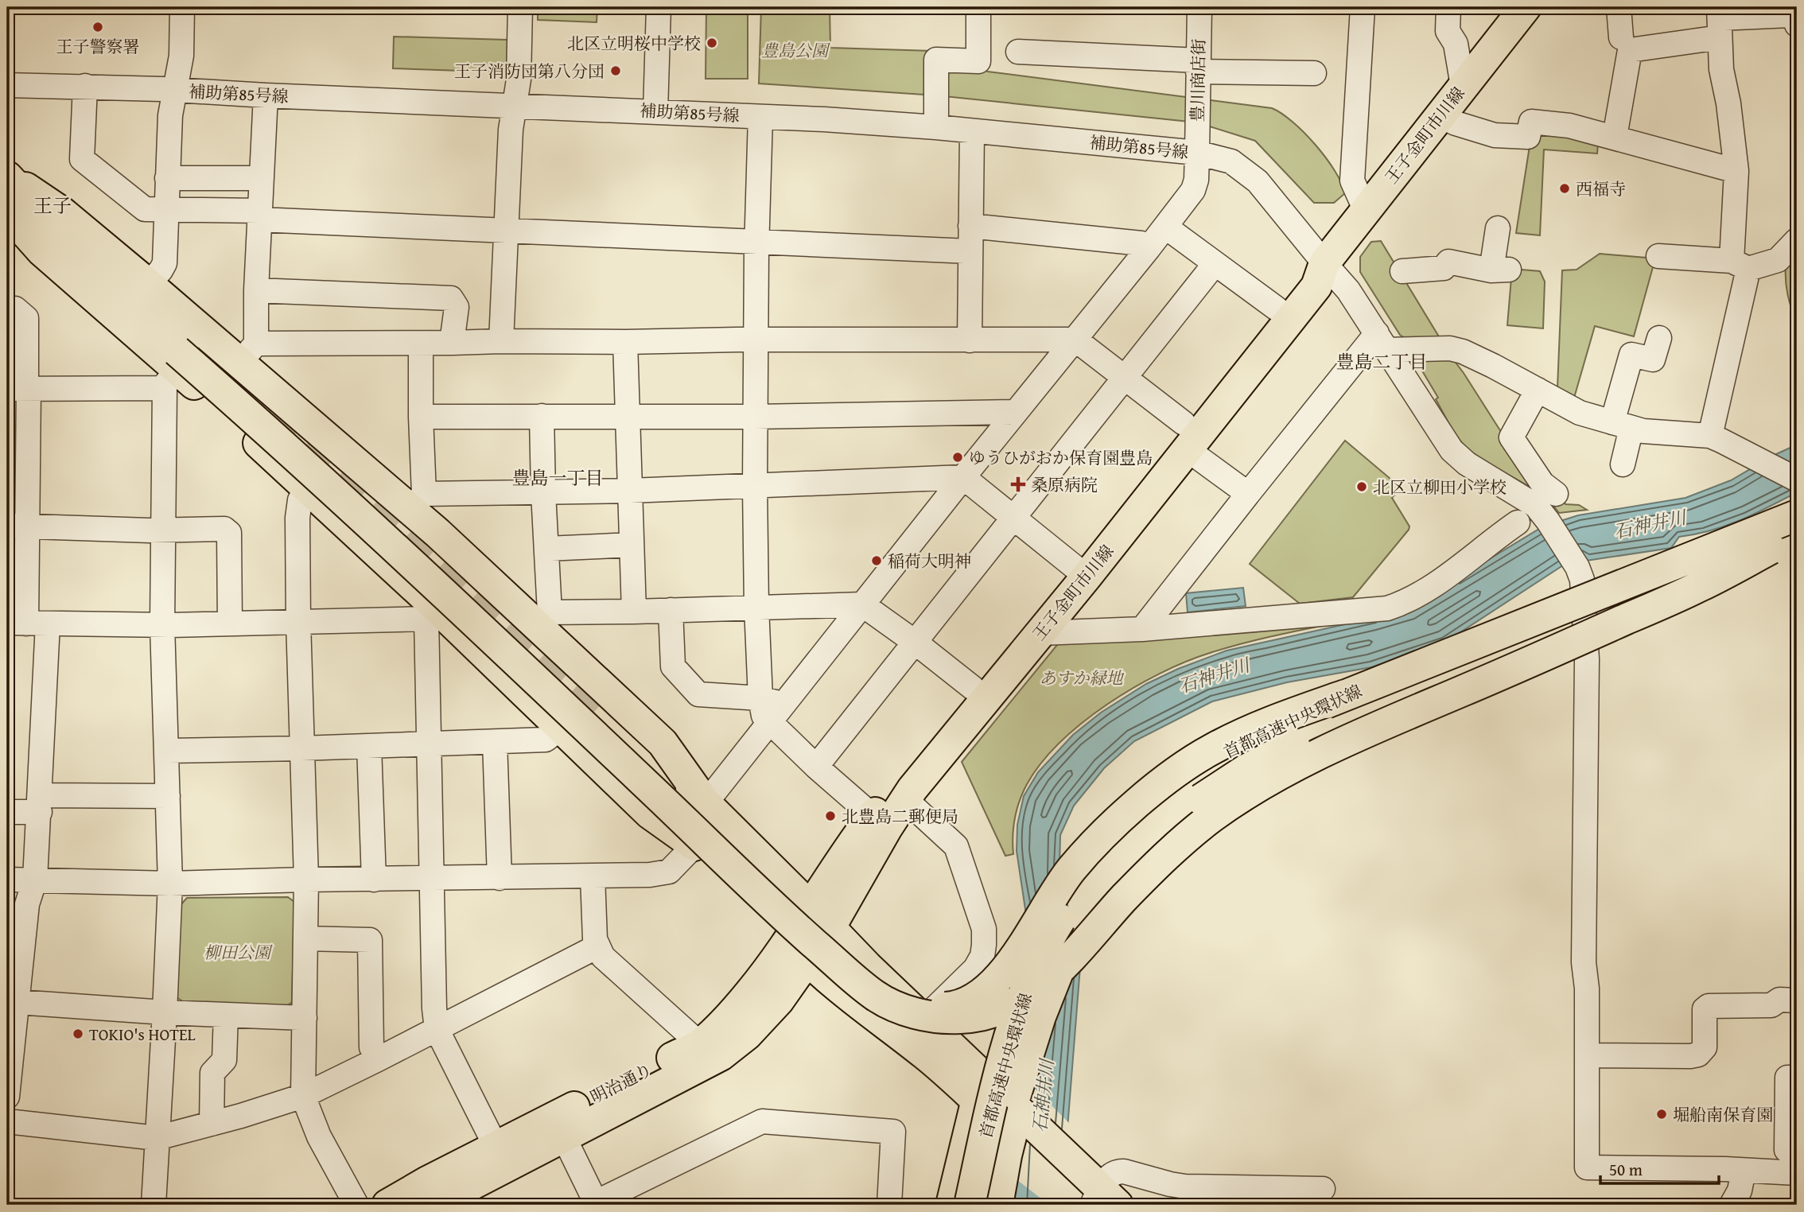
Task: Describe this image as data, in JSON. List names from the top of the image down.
{
  "streets": {
    "main road": ["王子金町市川線", "首都高速中央環状線", "明治通り"],
    "street": ["豊川商店街", "補助第85号線"]
  },
  "crossings": [
    ["豊川商店街", "補助第85号線"],
    ["補助第85号線", "王子金町市川線"],
    ["王子金町市川線", "明治通り"]
  ],
  "districts": ["王子", "豊島二丁目", "豊島一丁目"],
  "water": ["石神井川"],
  "parks": ["豊島公園", "あすか緑地", "柳田公園"],
  "places": {
    "other": [
      "王子警察署",
      "北区立明桜中学校",
      "王子消防団第八分団",
      "西福寺",
      "ゆうひがおか保育園豊島",
      "北区立柳田小学校",
      "稲荷大明神",
      "北豊島二郵便局",
      "TOKIO's HOTEL",
      "堀船南保育園"
    ],
    "health": ["桑原病院"]
  },
  "scale_bar": "50 m"
}
